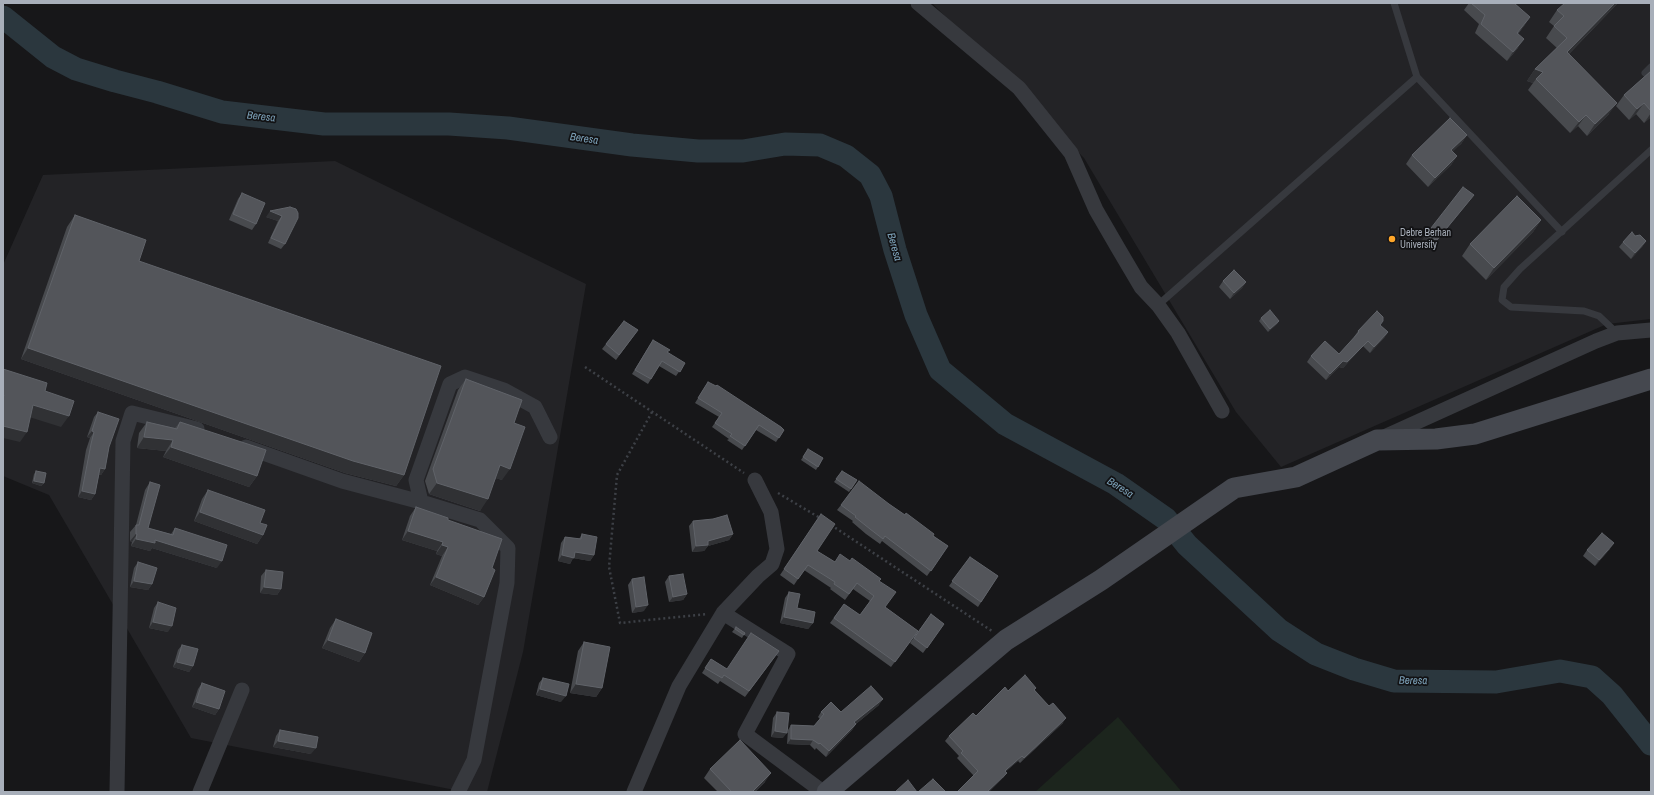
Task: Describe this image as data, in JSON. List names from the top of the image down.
{
  "water": ["Beresa"],
  "places": ["Debre Berhan University"]
}
